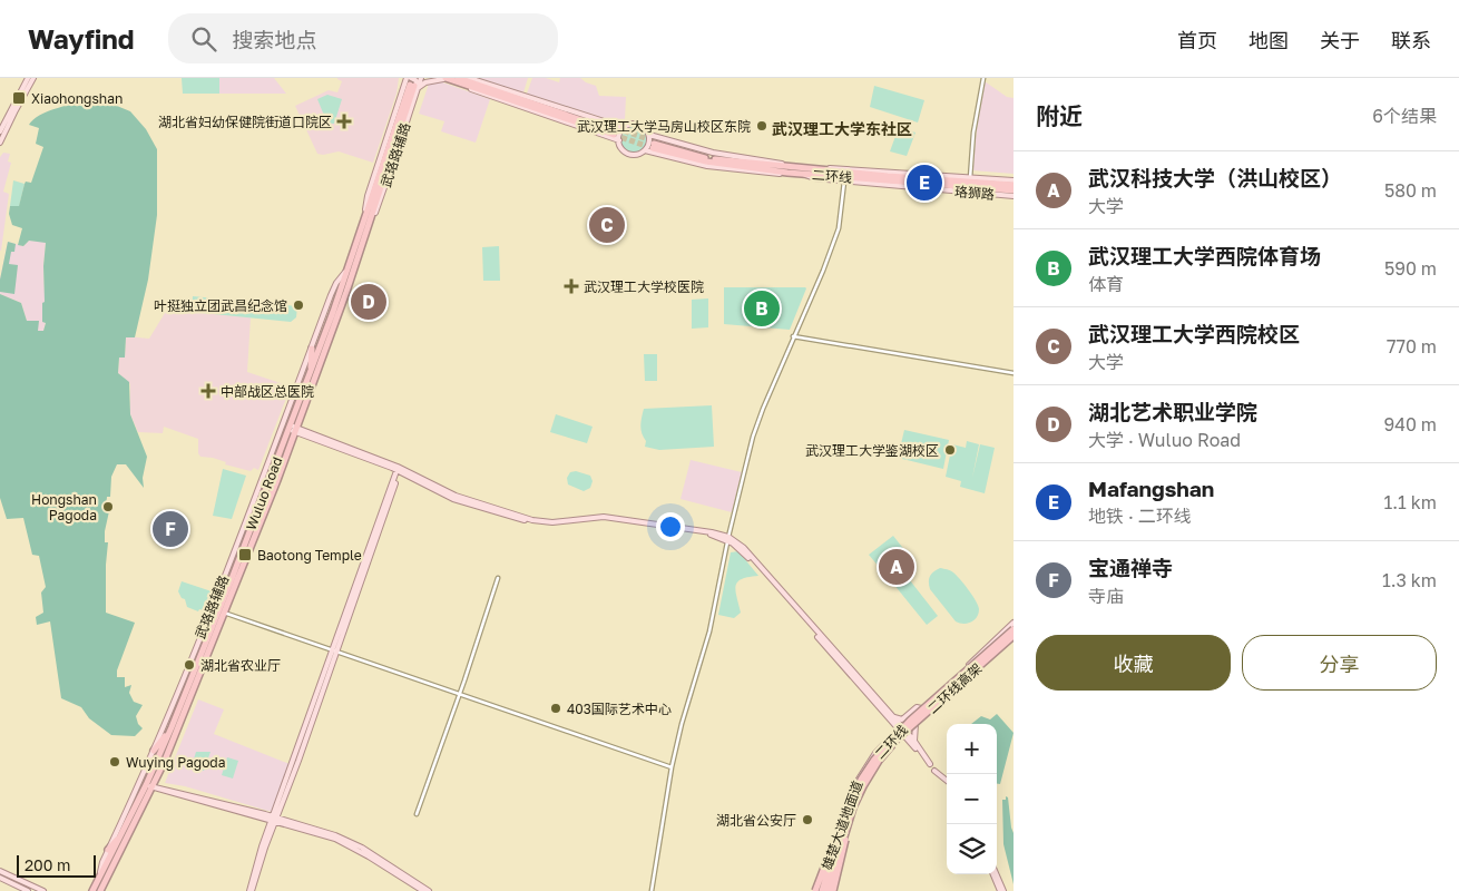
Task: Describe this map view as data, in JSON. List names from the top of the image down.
{
  "streets": {
    "highway": ["二环线", "Wuluo Road", "二环线高架"],
    "main road": ["武珞路辅路", "珞狮路", "雄楚大道地面道"]
  },
  "crossings": [
    ["武珞路辅路", "Wuluo Road"],
    ["二环线", "珞狮路"],
    ["二环线", "雄楚大道地面道"]
  ],
  "districts": ["武汉理工大学东社区"],
  "places": {
    "transit": ["Xiaohongshan", "Baotong Temple"],
    "health": ["湖北省妇幼保健院街道口院区", "武汉理工大学校医院", "中部战区总医院"],
    "other": [
      "武汉理工大学马房山校区东院",
      "叶挺独立团武昌纪念馆",
      "武汉理工大学鉴湖校区",
      "Hongshan Pagoda",
      "湖北省农业厅",
      "403国际艺术中心",
      "Wuying Pagoda",
      "湖北省公安厅"
    ]
  },
  "scale_bar": "200 m",
  "page": {
    "header": "Wayfind",
    "search": "搜索地点",
    "nav": [
      "首页",
      "地图",
      "关于",
      "联系"
    ],
    "heading": ["附近", "6个结果"],
    "list": [
      {
        "mark": "A",
        "name": "武汉科技大学（洪山校区）",
        "note": "大学",
        "value": "580 m"
      },
      {
        "mark": "B",
        "name": "武汉理工大学西院体育场",
        "note": "体育",
        "value": "590 m"
      },
      {
        "mark": "C",
        "name": "武汉理工大学西院校区",
        "note": "大学",
        "value": "770 m"
      },
      {
        "mark": "D",
        "name": "湖北艺术职业学院",
        "note": "大学 · Wuluo Road",
        "value": "940 m"
      },
      {
        "mark": "E",
        "name": "Mafangshan",
        "note": "地铁 · 二环线",
        "value": "1.1 km"
      },
      {
        "mark": "F",
        "name": "宝通禅寺",
        "note": "寺庙",
        "value": "1.3 km"
      }
    ],
    "pins": [
      "E",
      "C",
      "D",
      "B",
      "F",
      "A"
    ],
    "buttons": ["收藏", "分享"],
    "map_buttons": ["+", "−"],
    "scale": "200 m"
  }
}
